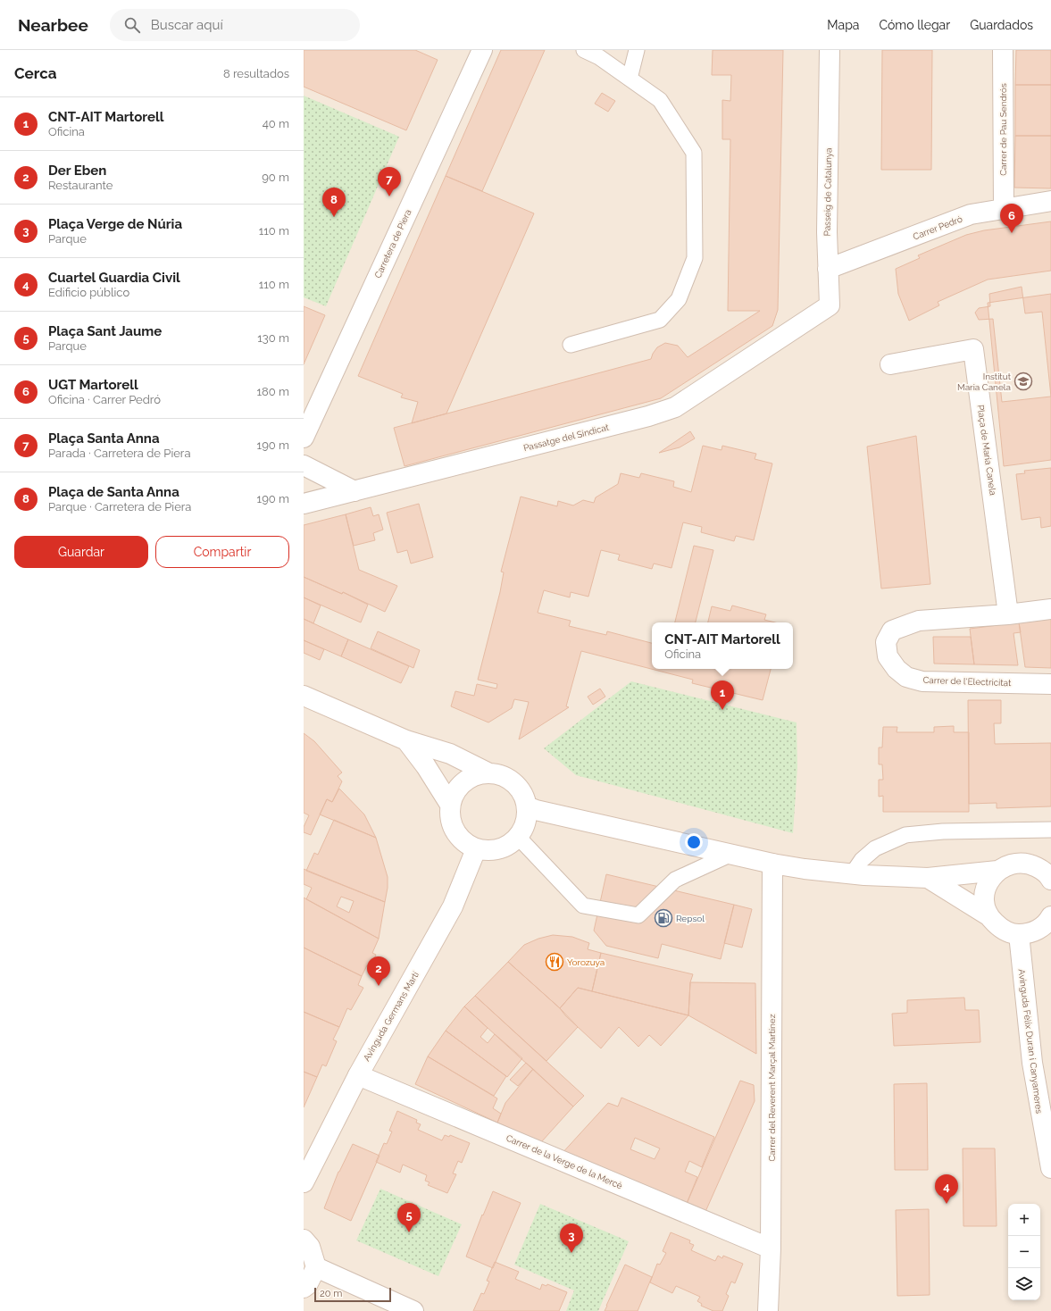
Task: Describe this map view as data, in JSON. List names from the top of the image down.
{
  "streets": {
    "street": [
      "Carrer de Pau Sendrós",
      "Passeig de Catalunya",
      "Carrer Pedró",
      "Carretera de Piera",
      "Passatge del Sindicat",
      "Plaça de Maria Canela",
      "Carrer de l'Electricitat",
      "Avinguda Germans Martí",
      "Avinguda Fèlix Duran i Canyameres",
      "Carrer del Reverent Marçal Martínez",
      "Carrer de la Verge de la Mercè"
    ]
  },
  "crossings": [
    ["Carrer de Pau Sendrós", "Carrer Pedró"],
    ["Passeig de Catalunya", "Carrer Pedró"],
    ["Passeig de Catalunya", "Passatge del Sindicat"],
    ["Plaça de Maria Canela", "Carrer de l'Electricitat"],
    ["Avinguda Germans Martí", "Carrer de la Verge de la Mercè"],
    ["Carrer del Reverent Marçal Martínez", "Carrer de la Verge de la Mercè"]
  ],
  "places": {
    "school or university": ["Institut Maria Canela"],
    "fuel station": ["Repsol"],
    "restaurant": ["Yorozuya"]
  },
  "scale_bar": "20 m",
  "page": {
    "header": "Nearbee",
    "search": "Buscar aquí",
    "nav": ["Mapa", "Cómo llegar", "Guardados"],
    "heading": ["Cerca", "8 resultados"],
    "list": [
      {
        "mark": "1",
        "name": "CNT-AIT Martorell",
        "note": "Oficina",
        "value": "40 m"
      },
      {
        "mark": "2",
        "name": "Der Eben",
        "note": "Restaurante",
        "value": "90 m"
      },
      {
        "mark": "3",
        "name": "Plaça Verge de Núria",
        "note": "Parque",
        "value": "110 m"
      },
      {
        "mark": "4",
        "name": "Cuartel Guardia Civil",
        "note": "Edificio público",
        "value": "110 m"
      },
      {
        "mark": "5",
        "name": "Plaça Sant Jaume",
        "note": "Parque",
        "value": "130 m"
      },
      {
        "mark": "6",
        "name": "UGT Martorell",
        "note": "Oficina · Carrer Pedró",
        "value": "180 m"
      },
      {
        "mark": "7",
        "name": "Plaça Santa Anna",
        "note": "Parada · Carretera de Piera",
        "value": "190 m"
      },
      {
        "mark": "8",
        "name": "Plaça de Santa Anna",
        "note": "Parque · Carretera de Piera",
        "value": "190 m"
      }
    ],
    "pins": [
      "7",
      "8",
      "6",
      "1",
      "2",
      "4",
      "5",
      "3"
    ],
    "buttons": ["Guardar", "Compartir"],
    "popup": ["CNT-AIT Martorell", "Oficina"],
    "map_buttons": ["+", "−"],
    "scale": "20 m"
  }
}
